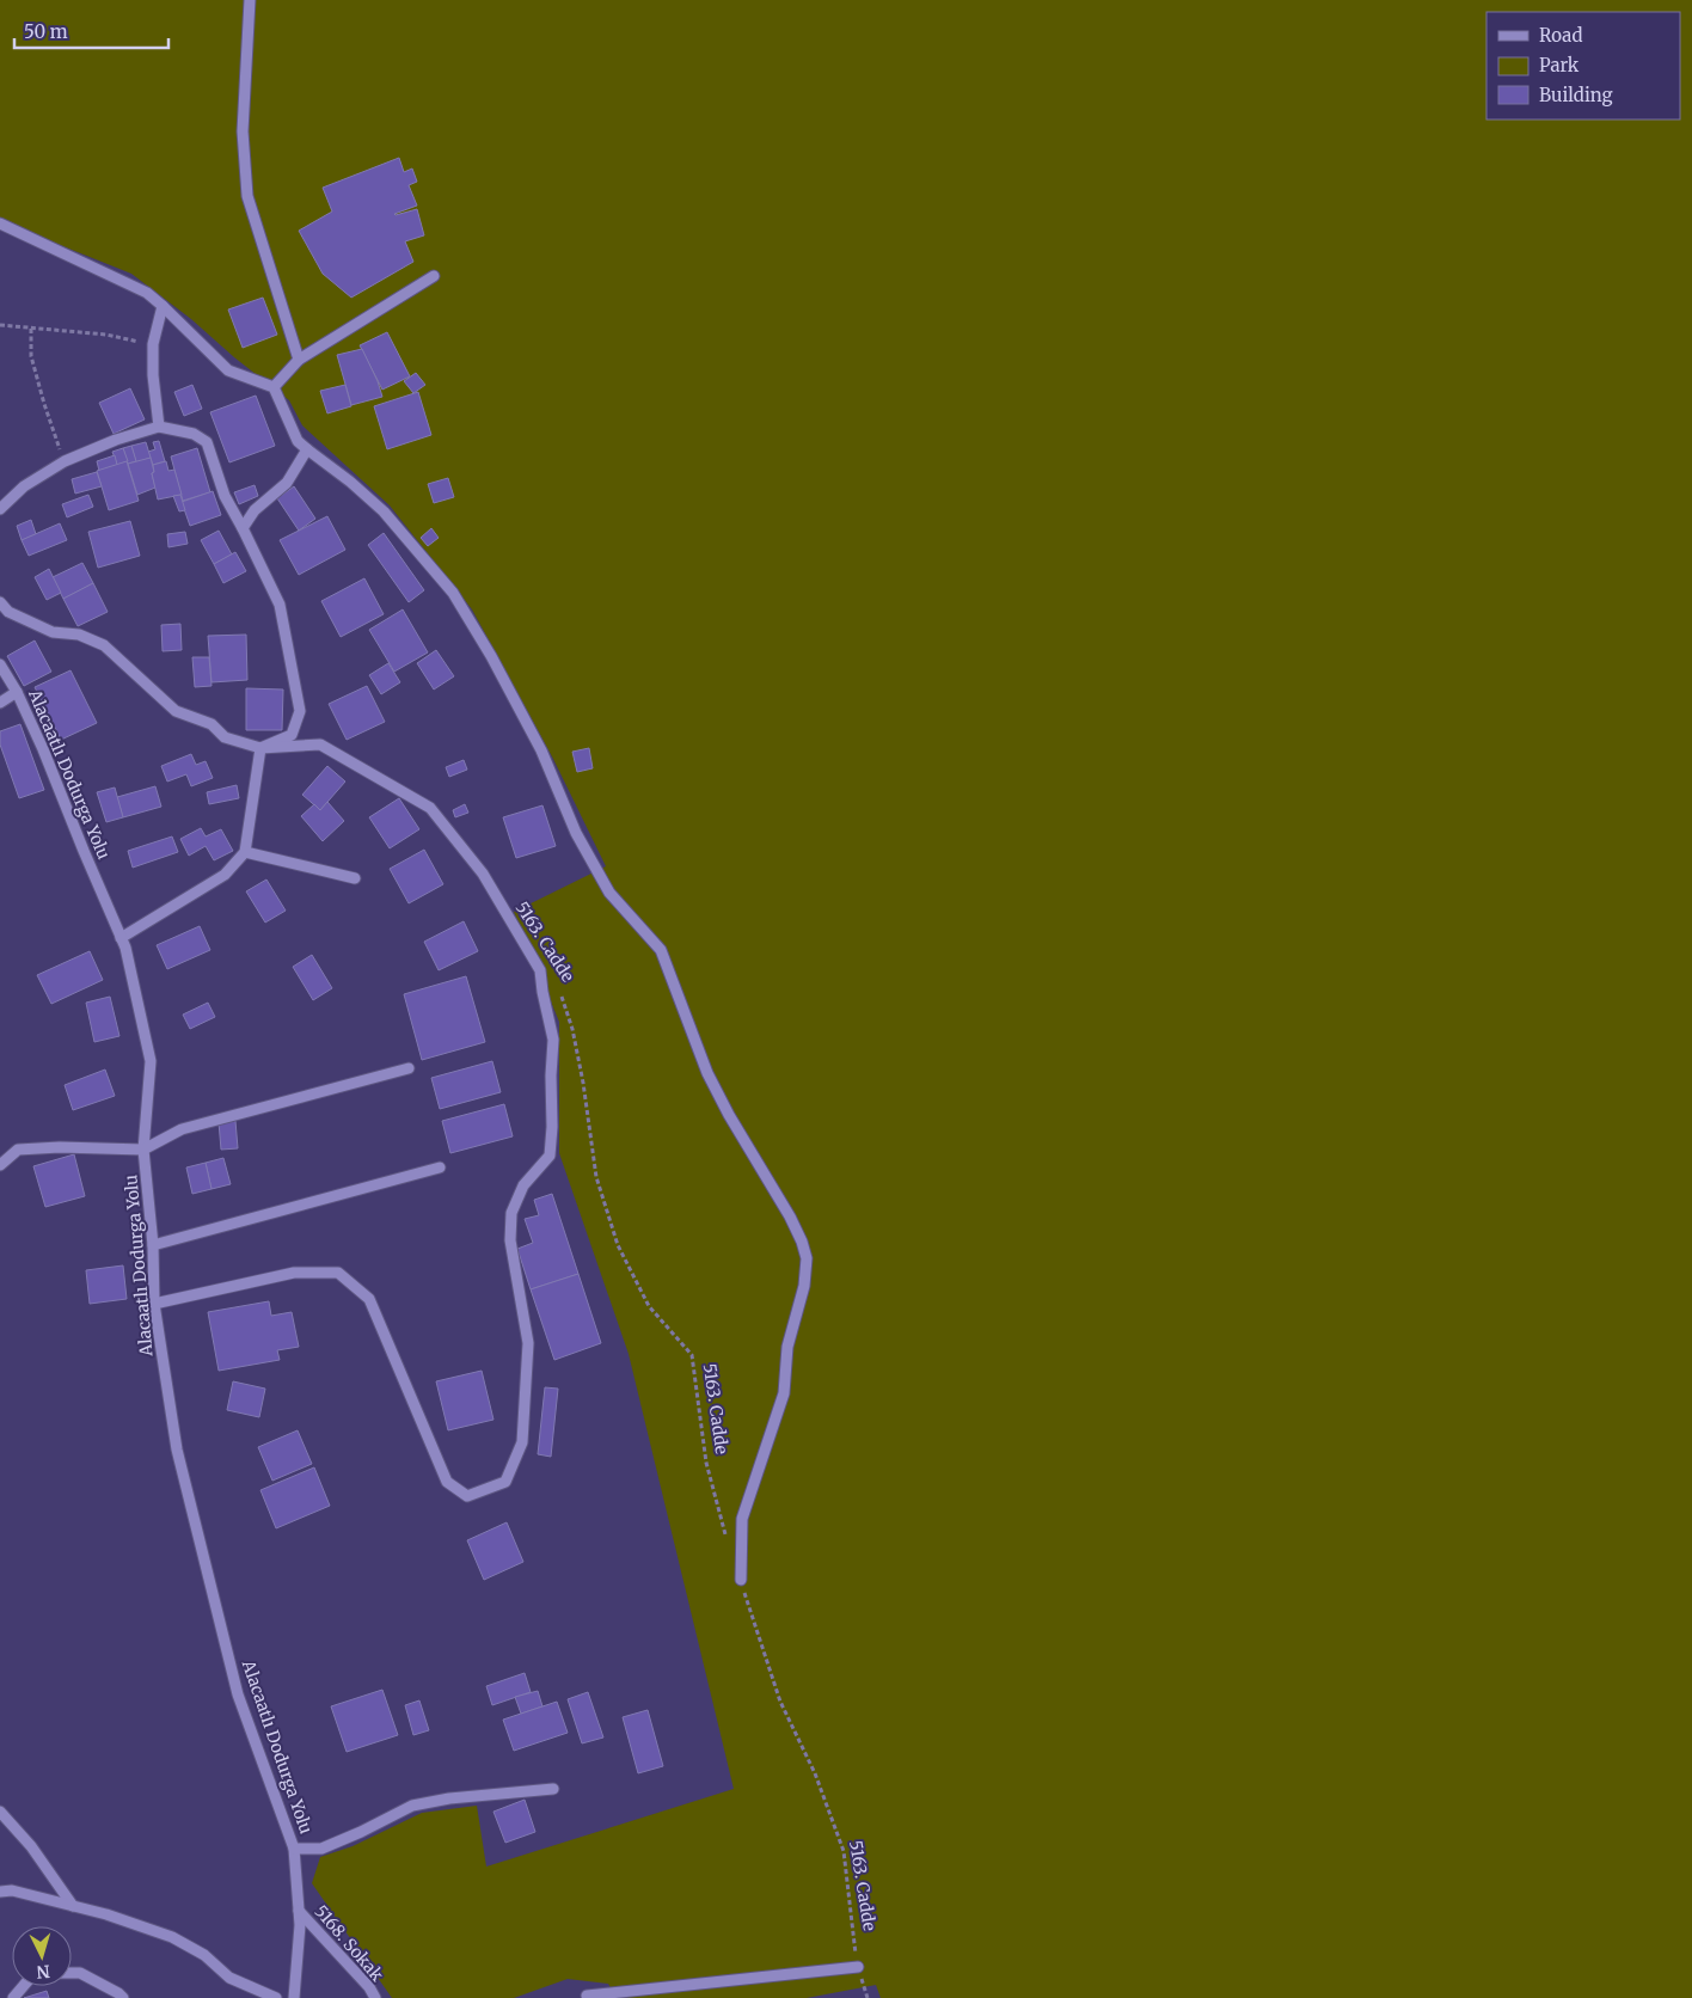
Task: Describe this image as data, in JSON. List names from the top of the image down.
{
  "streets": {
    "street": ["Alacaatlı Dodurga Yolu", "5163. Cadde", "5168. Sokak"]
  },
  "crossings": [
    ["Alacaatlı Dodurga Yolu", "5163. Cadde"],
    ["Alacaatlı Dodurga Yolu", "5168. Sokak"]
  ],
  "legend": ["Road", "Park", "Building"],
  "scale_bar": "50 m",
  "north": "bottom"
}
